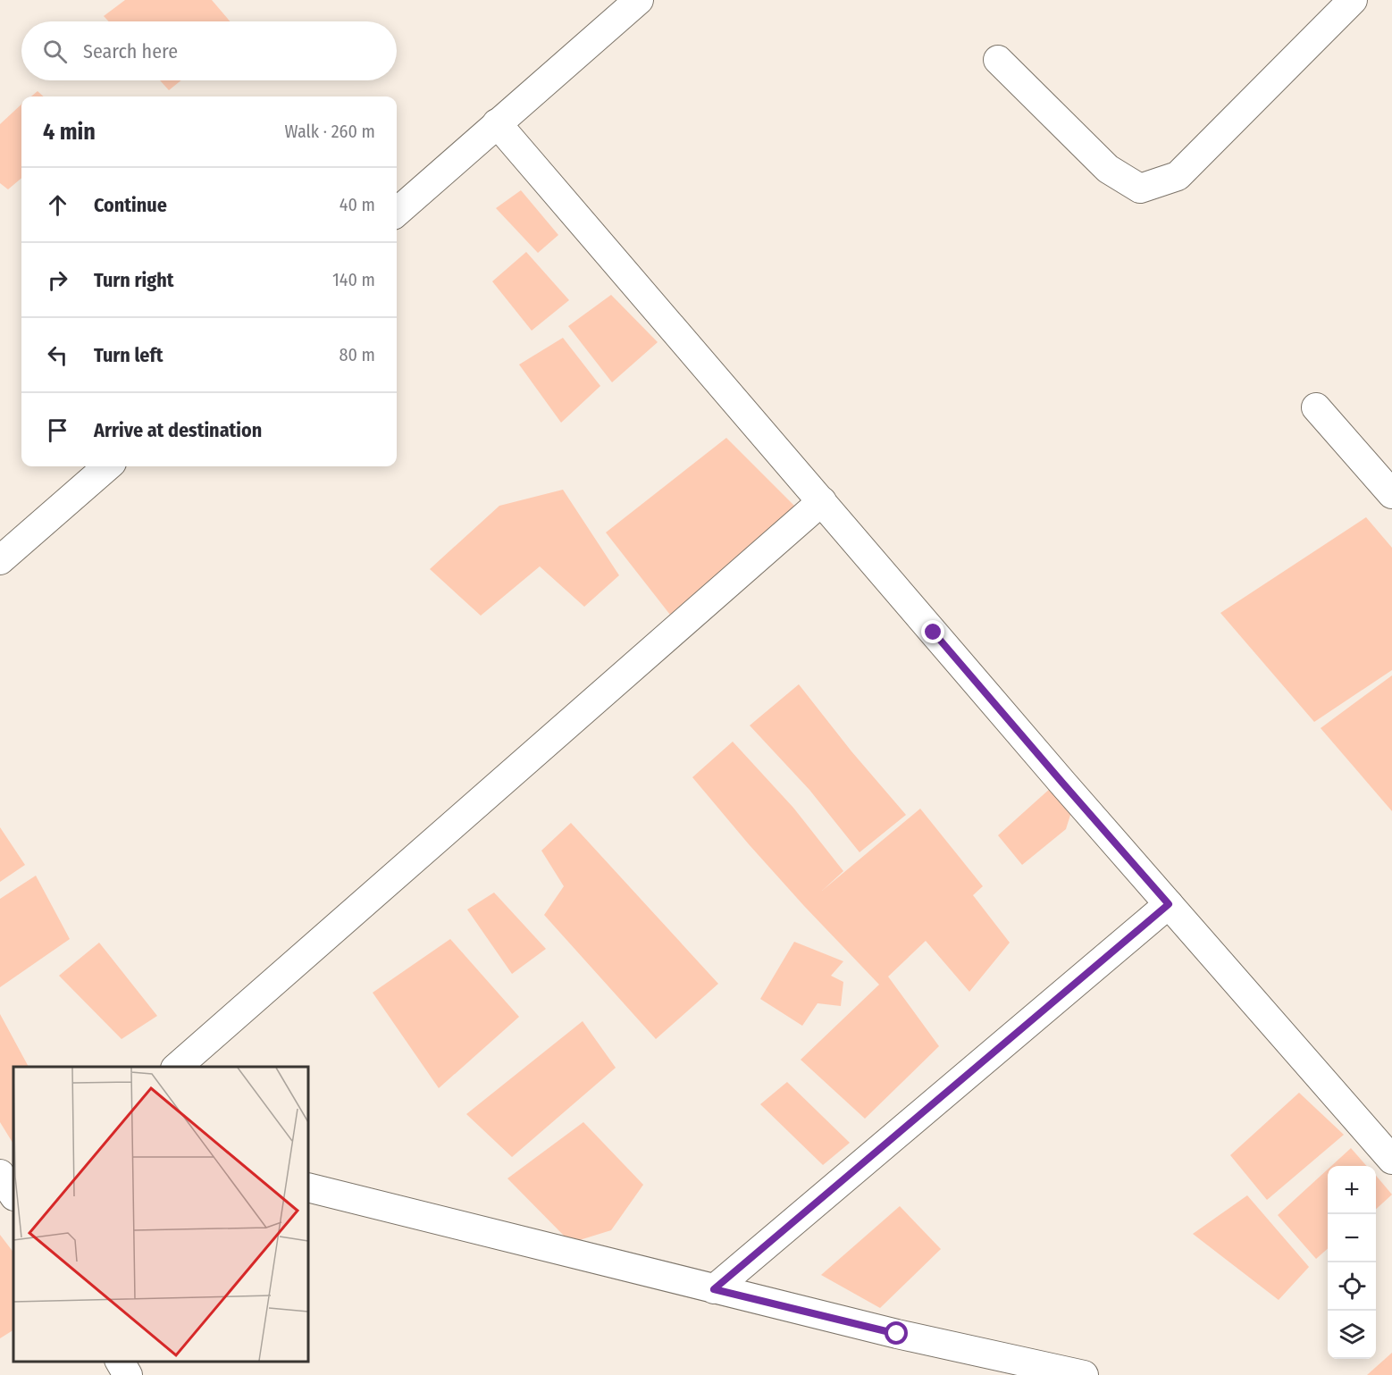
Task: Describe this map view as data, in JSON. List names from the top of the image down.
{
  "page": {
    "search": "Search here",
    "heading": ["4 min", "Walk · 260 m"],
    "list": [
      ["Continue", "40 m"],
      ["Turn right", "140 m"],
      ["Turn left", "80 m"],
      "Arrive at destination"
    ],
    "map_buttons": ["+", "−"]
  }
}
